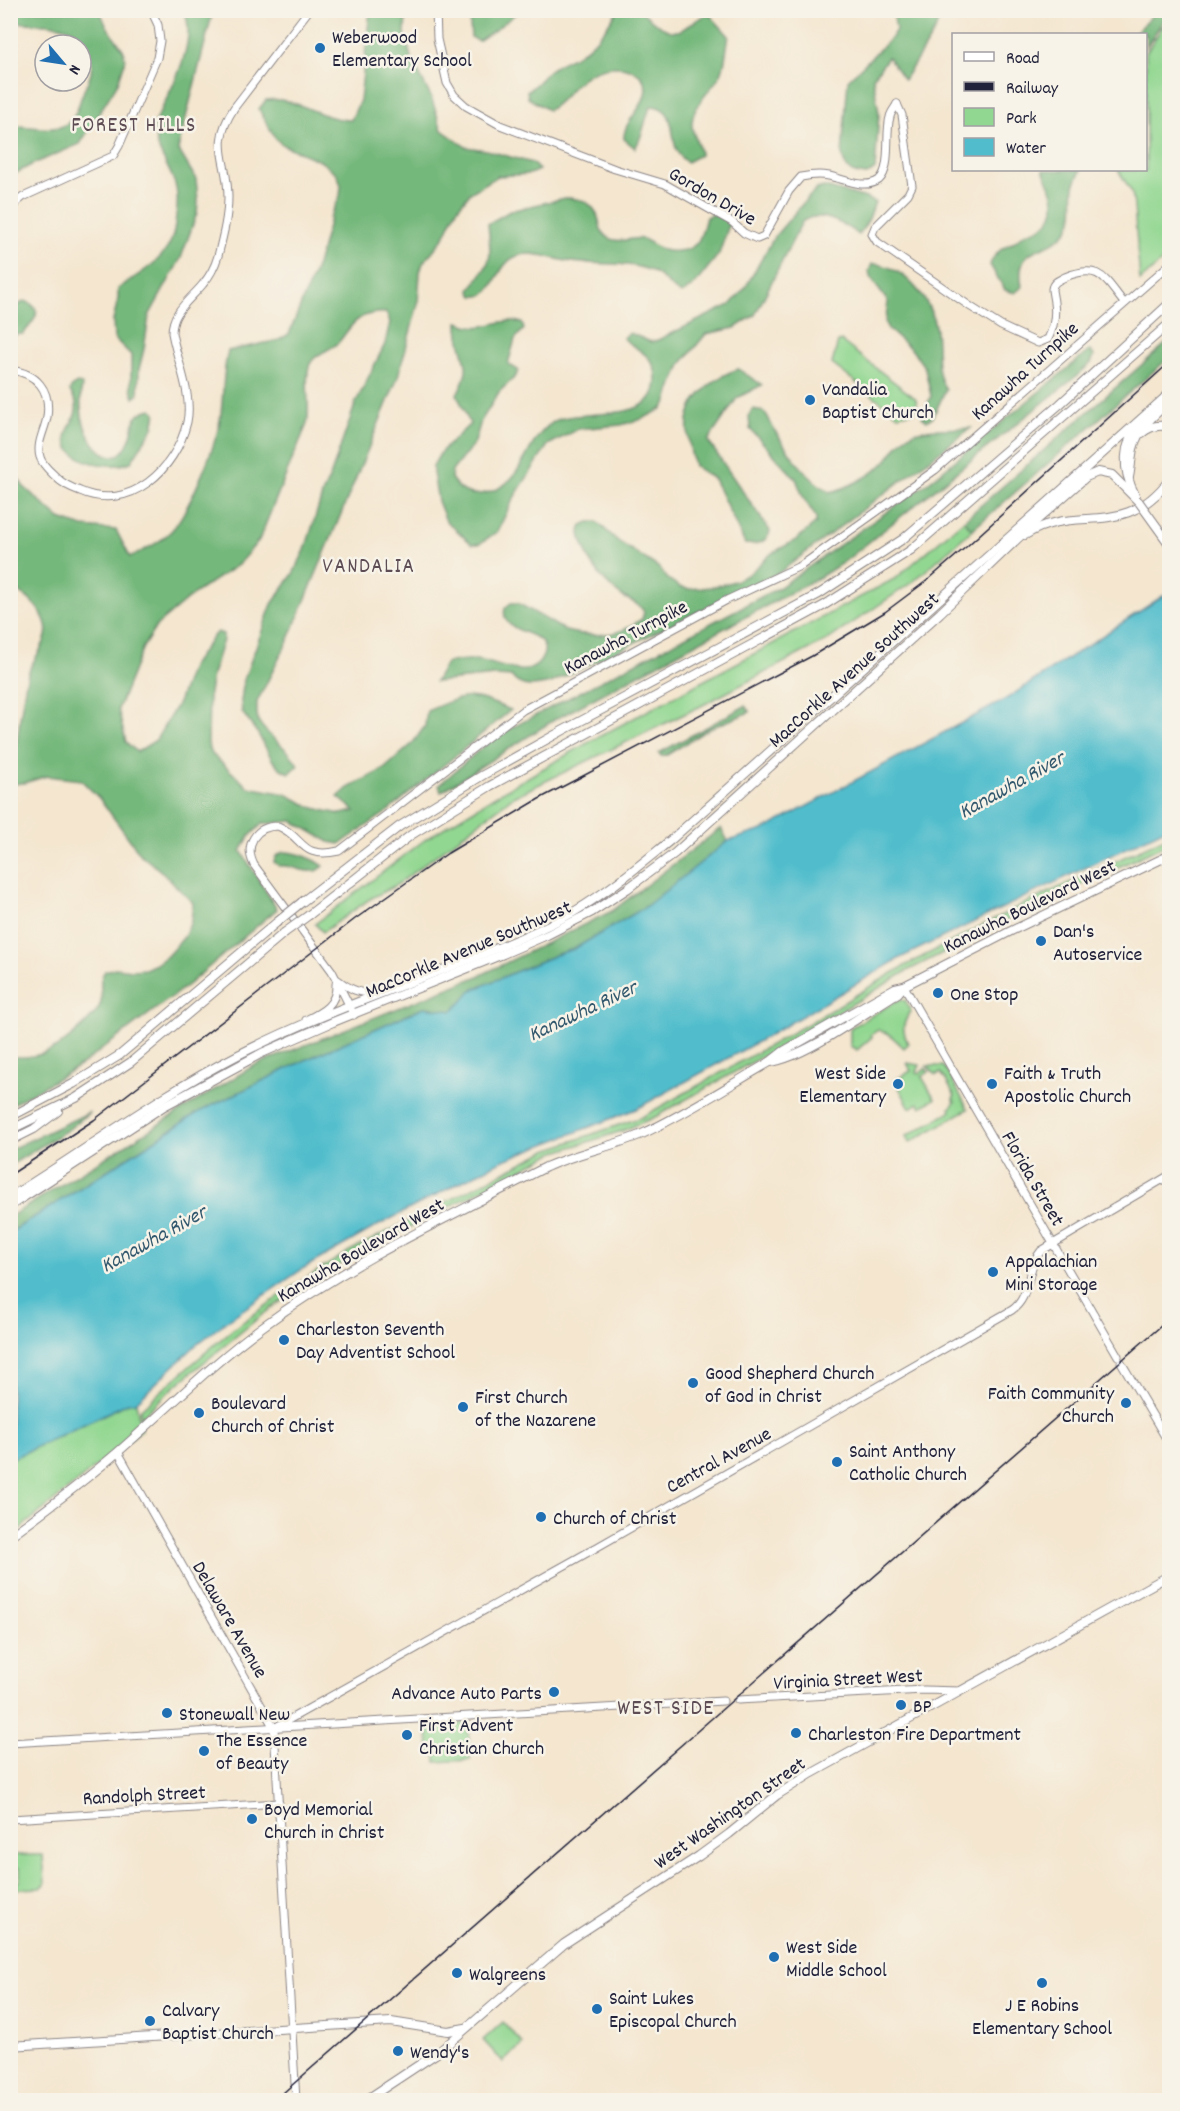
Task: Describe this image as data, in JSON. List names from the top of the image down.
{
  "streets": {
    "main road": ["MacCorkle Avenue Southwest", "Kanawha Boulevard West", "West Washington Street"],
    "street": [
      "Gordon Drive",
      "Kanawha Turnpike",
      "Florida Street",
      "Central Avenue",
      "Delaware Avenue",
      "Virginia Street West",
      "Randolph Street"
    ]
  },
  "crossings": [
    ["Gordon Drive", "Kanawha Turnpike"],
    ["Kanawha Turnpike", "MacCorkle Avenue Southwest"],
    ["Kanawha Boulevard West", "Florida Street"],
    ["Kanawha Boulevard West", "Delaware Avenue"],
    ["Florida Street", "Central Avenue"],
    ["Central Avenue", "Delaware Avenue"],
    ["Delaware Avenue", "Randolph Street"],
    ["Virginia Street West", "West Washington Street"]
  ],
  "districts": ["FOREST HILLS", "VANDALIA", "WEST SIDE"],
  "water": ["Kanawha River"],
  "places": [
    "Weberwood Elementary School",
    "Vandalia Baptist Church",
    "Dan's Autoservice",
    "One Stop",
    "West Side Elementary",
    "Faith & Truth Apostolic Church",
    "Appalachian Mini Storage",
    "Charleston Seventh Day Adventist School",
    "Good Shepherd Church of God in Christ",
    "Faith Community Church",
    "First Church of the Nazarene",
    "Boulevard Church of Christ",
    "Saint Anthony Catholic Church",
    "Church of Christ",
    "Advance Auto Parts",
    "BP",
    "Stonewall New",
    "Charleston Fire Department",
    "First Advent Christian Church",
    "The Essence of Beauty",
    "Boyd Memorial Church in Christ",
    "West Side Middle School",
    "Walgreens",
    "J E Robins Elementary School",
    "Saint Lukes Episcopal Church",
    "Calvary Baptist Church",
    "Wendy's"
  ],
  "legend": [
    "Road",
    "Railway",
    "Park",
    "Water"
  ],
  "north": "bottom right"
}
